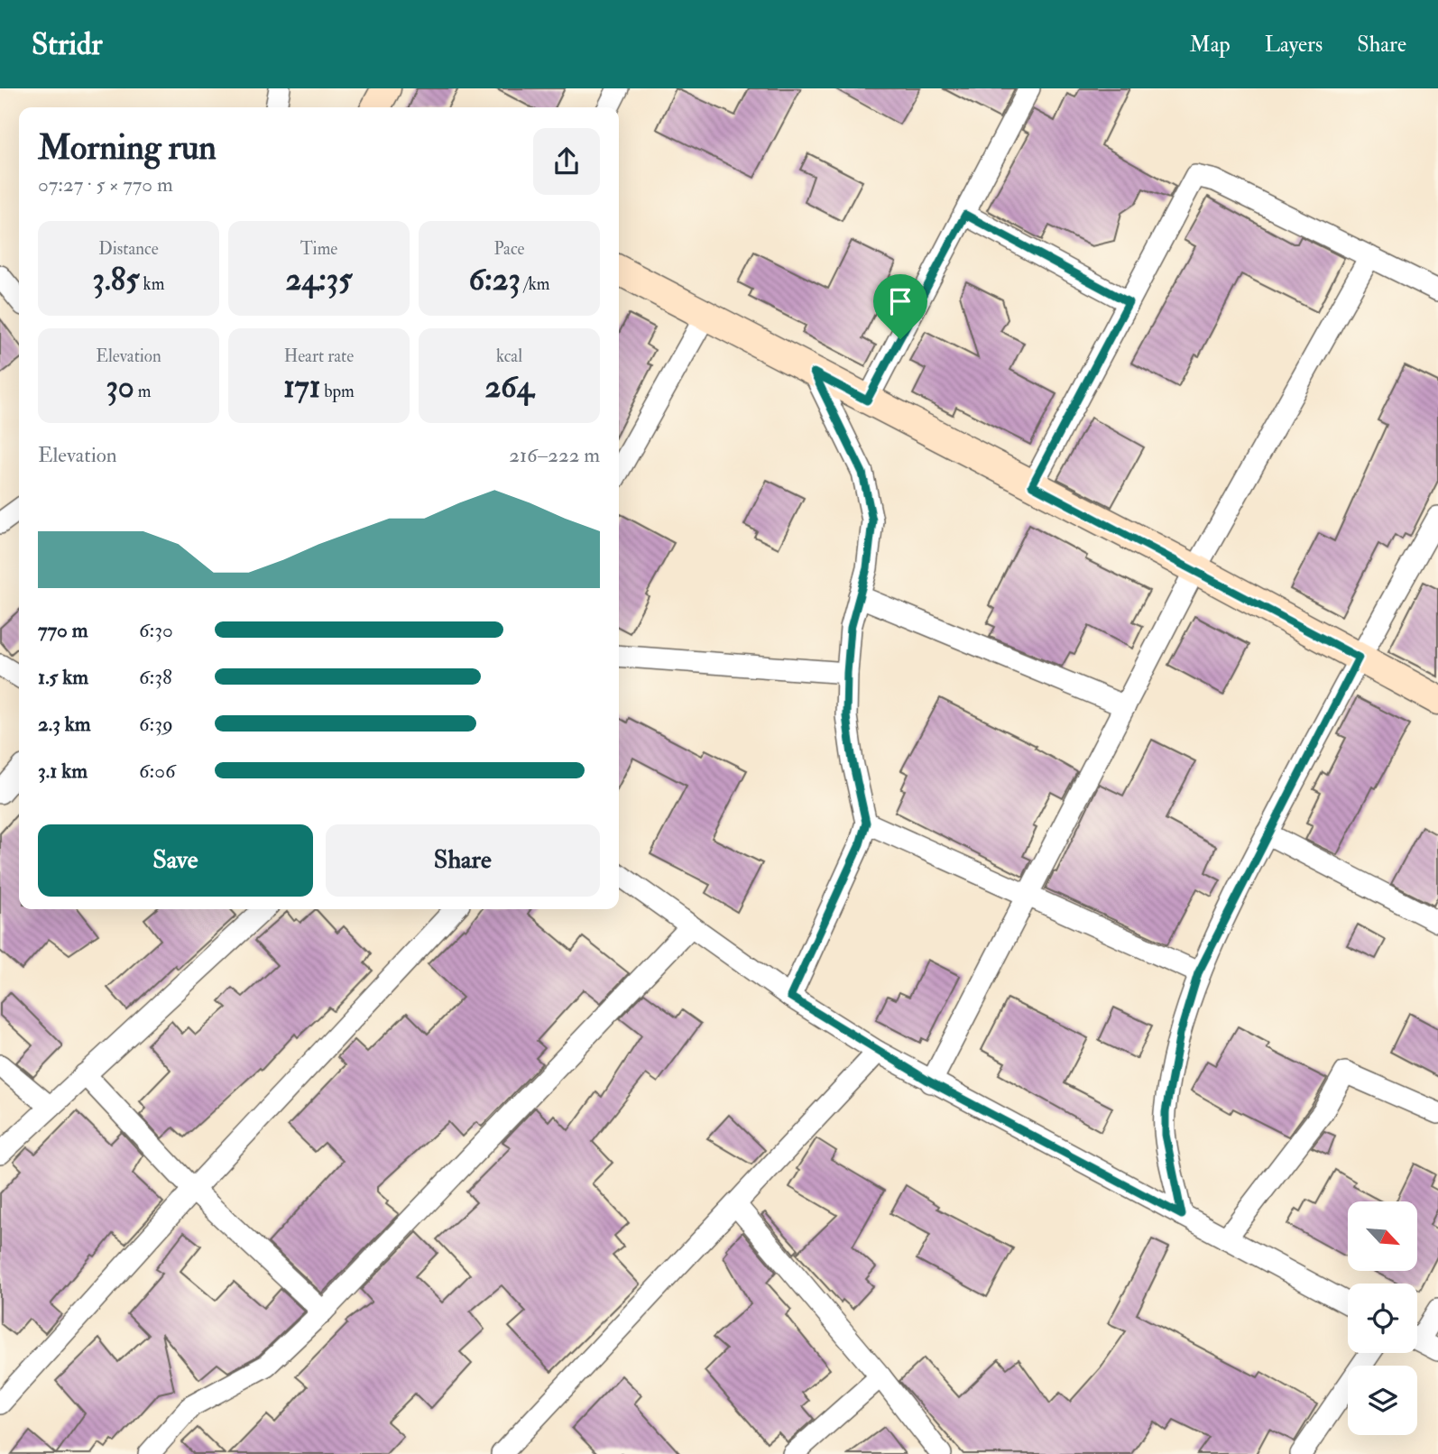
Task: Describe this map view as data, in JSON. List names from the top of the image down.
{
  "north": "bottom right",
  "page": {
    "header": "Stridr",
    "nav": ["Map", "Layers", "Share"],
    "heading": ["Morning run", "07:27 · 5 × 770 m"],
    "stats": [
      ["Distance", "3.85 km"],
      ["Time", "24:35"],
      ["Pace", "6:23 /km"],
      ["Elevation", "30 m"],
      ["Heart rate", "171 bpm"],
      ["kcal", "264"]
    ],
    "chart": ["Elevation", "216–222 m"],
    "list": [
      {
        "name": "770 m",
        "note": "6:30"
      },
      {
        "name": "1.5 km",
        "note": "6:38"
      },
      {
        "name": "2.3 km",
        "note": "6:39"
      },
      {
        "name": "3.1 km",
        "note": "6:06"
      }
    ],
    "buttons": ["Save", "Share"]
  }
}
